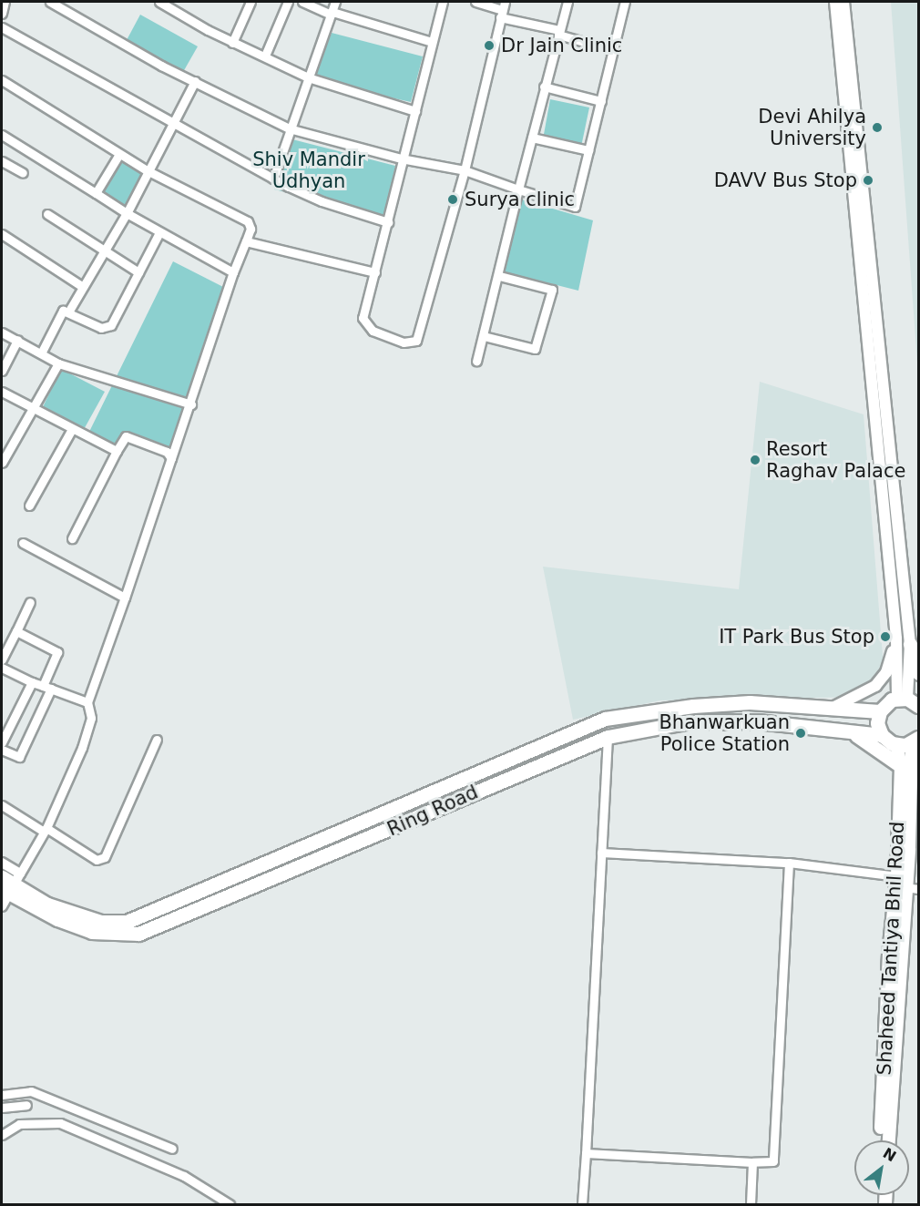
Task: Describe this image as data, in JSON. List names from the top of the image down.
{
  "streets": {
    "highway": ["Ring Road"],
    "main road": ["Shaheed Tantiya Bhil Road"]
  },
  "parks": ["Shiv Mandir Udhyan"],
  "places": [
    "Dr Jain Clinic",
    "Devi Ahilya University",
    "DAVV Bus Stop",
    "Surya clinic",
    "Resort Raghav Palace",
    "IT Park Bus Stop",
    "Bhanwarkuan Police Station"
  ],
  "north": "top right"
}
